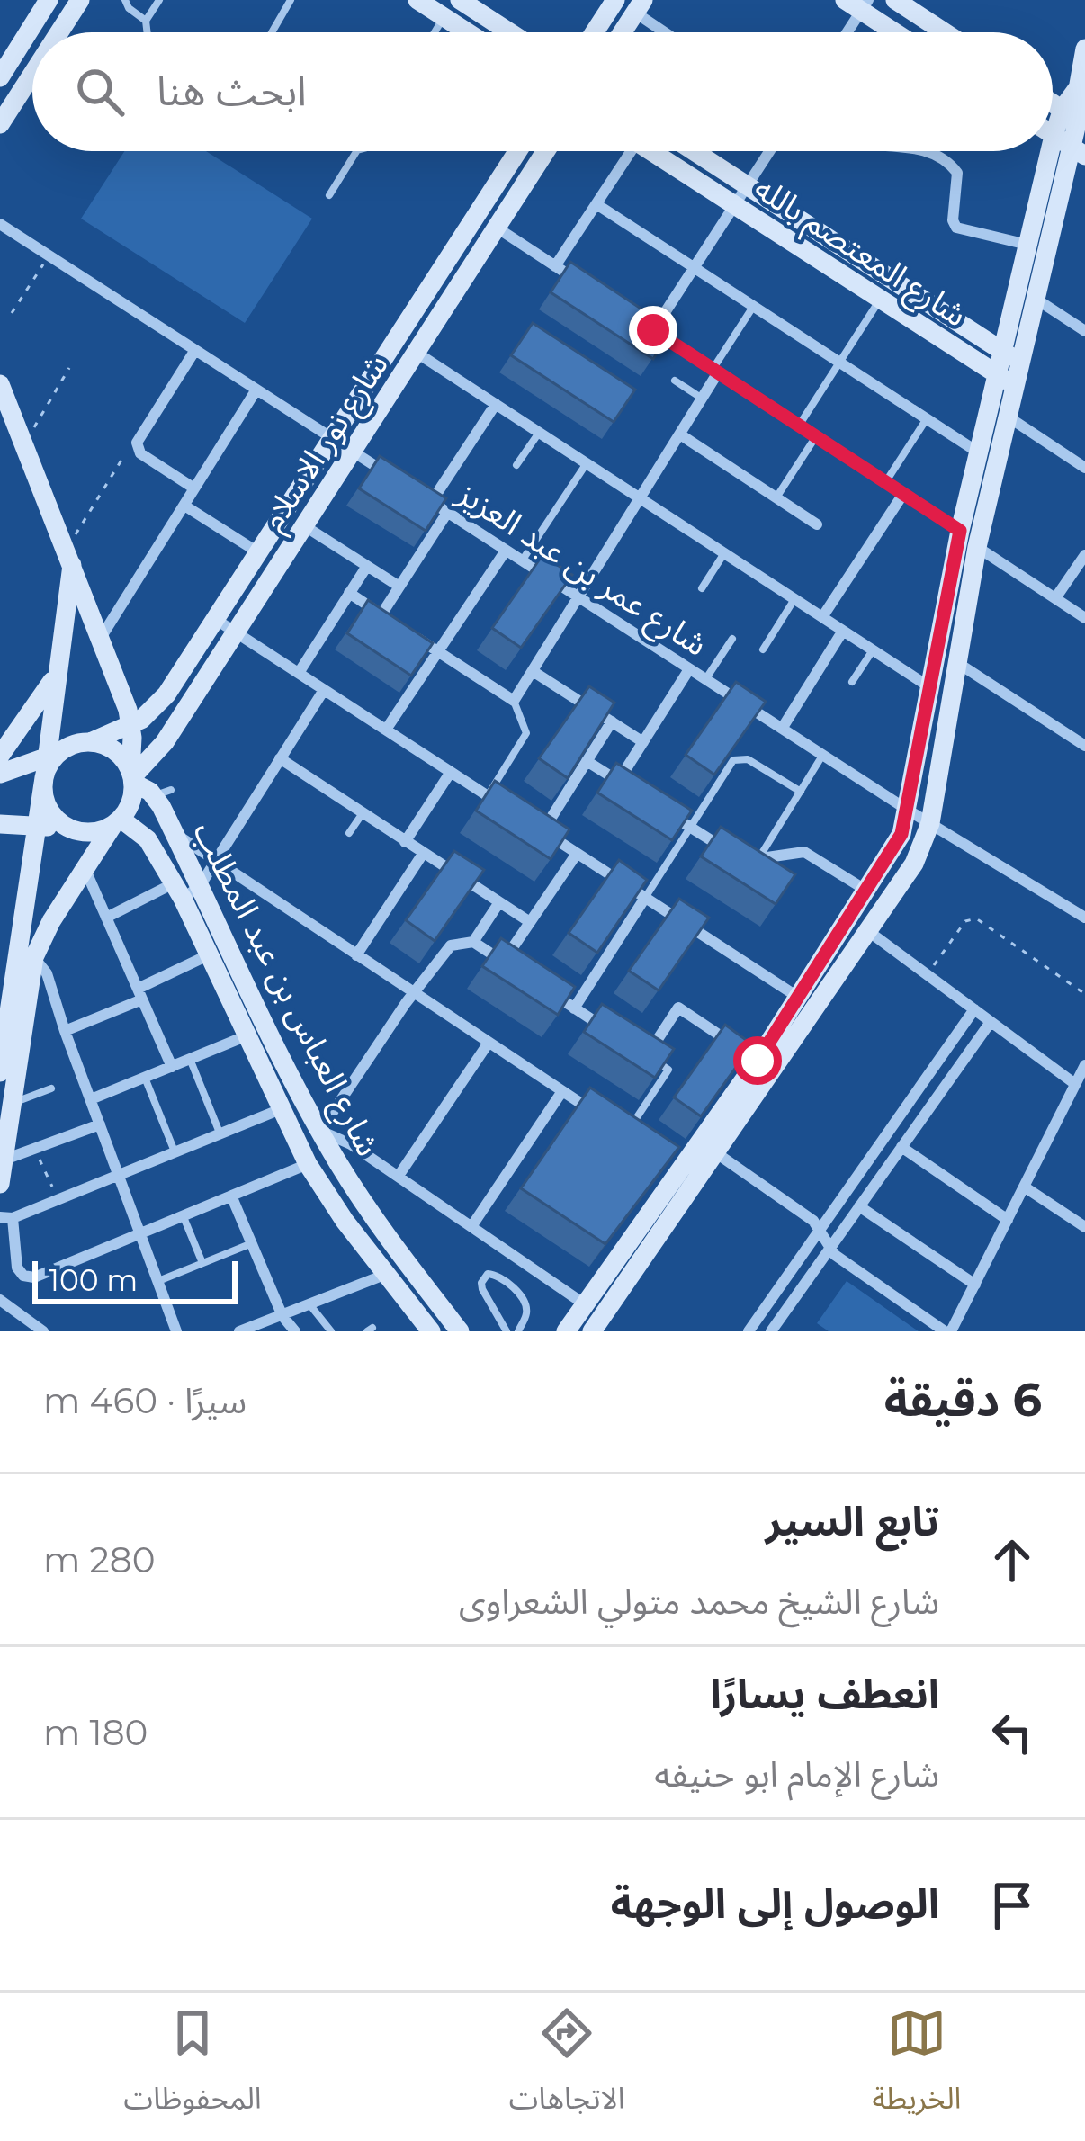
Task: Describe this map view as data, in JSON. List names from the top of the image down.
{
  "streets": {
    "street": [
      "شارع المعتصم بالله",
      "شارع نور الاسلام",
      "شارع عمر بن عبد العزيز",
      "شارع العباس بن عبد المطلب"
    ]
  },
  "crossings": [
    ["شارع نور الاسلام", "شارع العباس بن عبد المطلب"]
  ],
  "scale_bar": "100 m",
  "page": {
    "search": "ابحث هنا",
    "scale": "100 m",
    "heading": ["6 دقيقة", "سيرًا · 460 m"],
    "list": [
      ["تابع السير", "شارع الشيخ محمد متولي الشعراوى", "280 m"],
      ["انعطف يسارًا", "شارع الإمام ابو حنيفه", "180 m"],
      "الوصول إلى الوجهة"
    ],
    "nav": ["الخريطة", "الاتجاهات", "المحفوظات"]
  }
}
